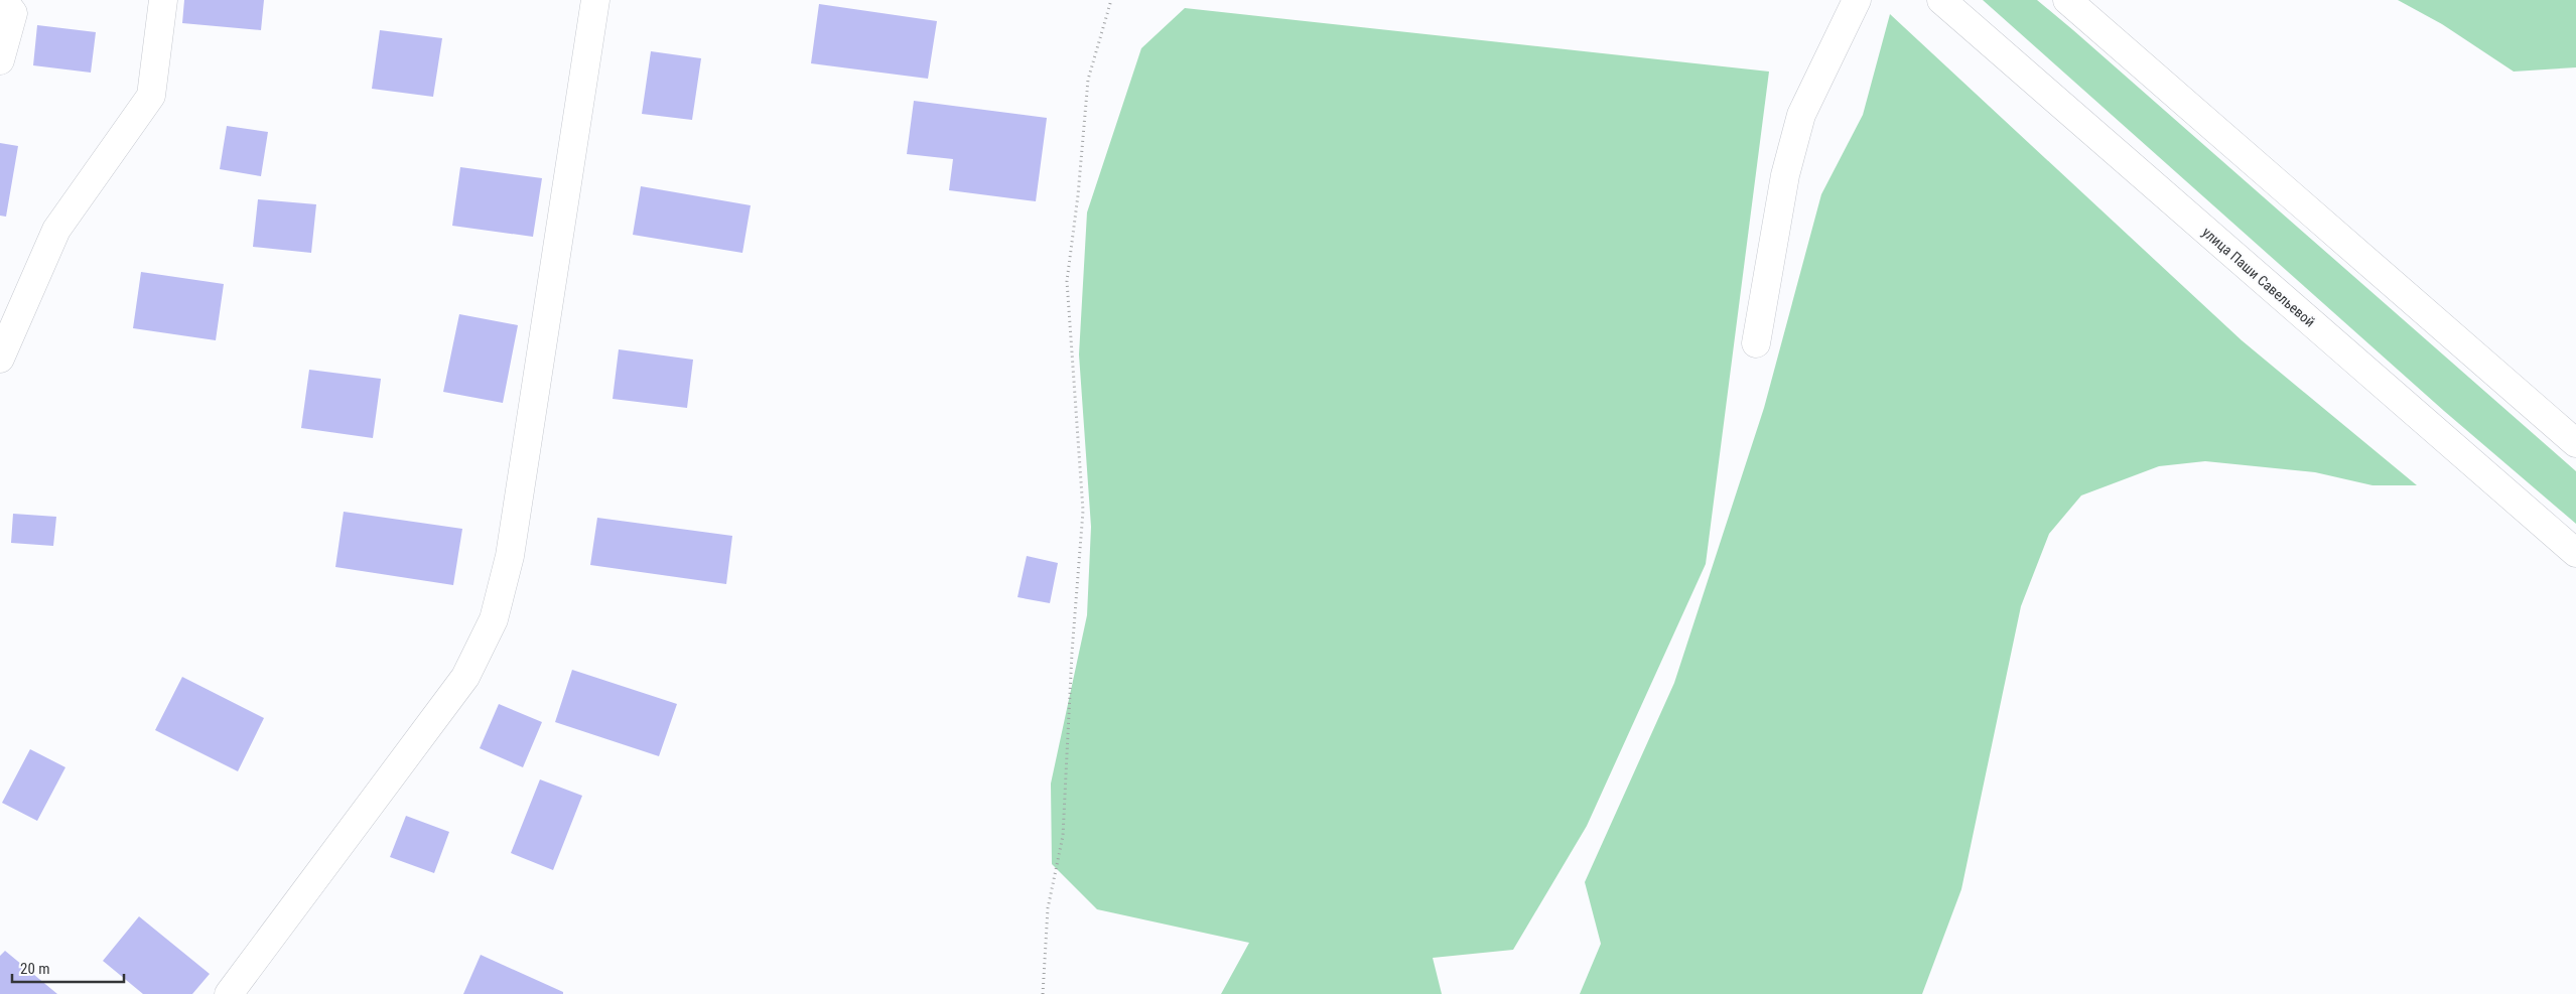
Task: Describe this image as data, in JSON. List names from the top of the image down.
{
  "streets": {
    "street": ["улица Паши Савельевой"]
  },
  "scale_bar": "20 m"
}
